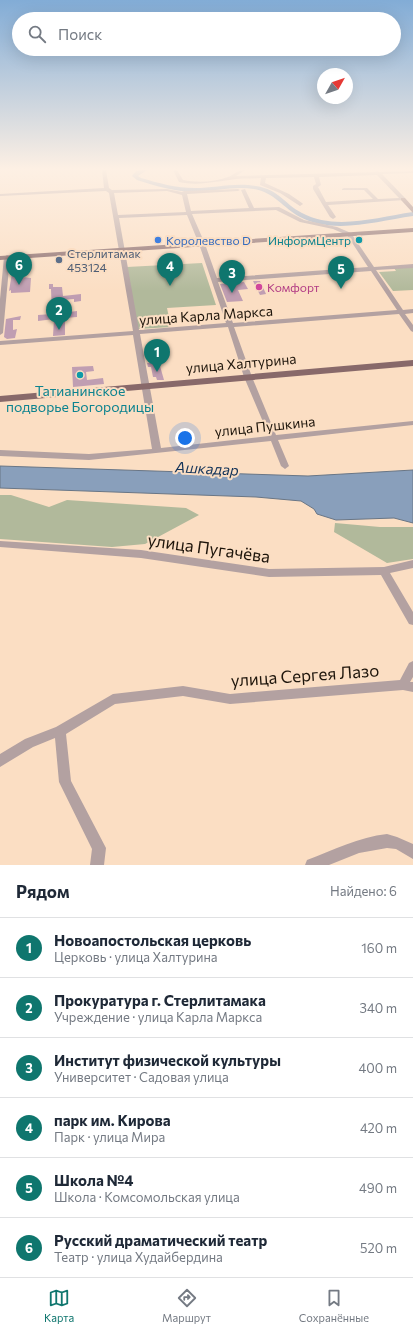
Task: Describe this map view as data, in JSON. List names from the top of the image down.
{
  "streets": {
    "main road": ["улица Халтурина"],
    "street": [
      "улица Карла Маркса",
      "улица Пушкина",
      "улица Пугачёва",
      "улица Сергея Лазо"
    ]
  },
  "water": ["Ашкадар"],
  "places": [
    "Королевство D",
    "ИнформЦентр",
    "Стерлитамак 453124",
    "Комфорт",
    "Татианинское подворье Богородицы"
  ],
  "north": "top right",
  "page": {
    "search": "Поиск",
    "pins": [
      "6",
      "4",
      "5",
      "3",
      "2",
      "1"
    ],
    "heading": ["Рядом", "Найдено: 6"],
    "list": [
      {
        "mark": "1",
        "name": "Новоапостольская церковь",
        "note": "Церковь · улица Халтурина",
        "value": "160 m"
      },
      {
        "mark": "2",
        "name": "Прокуратура г. Стерлитамака",
        "note": "Учреждение · улица Карла Маркса",
        "value": "340 m"
      },
      {
        "mark": "3",
        "name": "Институт физической культуры",
        "note": "Университет · Садовая улица",
        "value": "400 m"
      },
      {
        "mark": "4",
        "name": "парк им. Кирова",
        "note": "Парк · улица Мира",
        "value": "420 m"
      },
      {
        "mark": "5",
        "name": "Школа №4",
        "note": "Школа · Комсомольская улица",
        "value": "490 m"
      },
      {
        "mark": "6",
        "name": "Русский драматический театр",
        "note": "Театр · улица Худайбердина",
        "value": "520 m"
      }
    ],
    "nav": ["Карта", "Маршрут", "Сохранённые"]
  }
}
